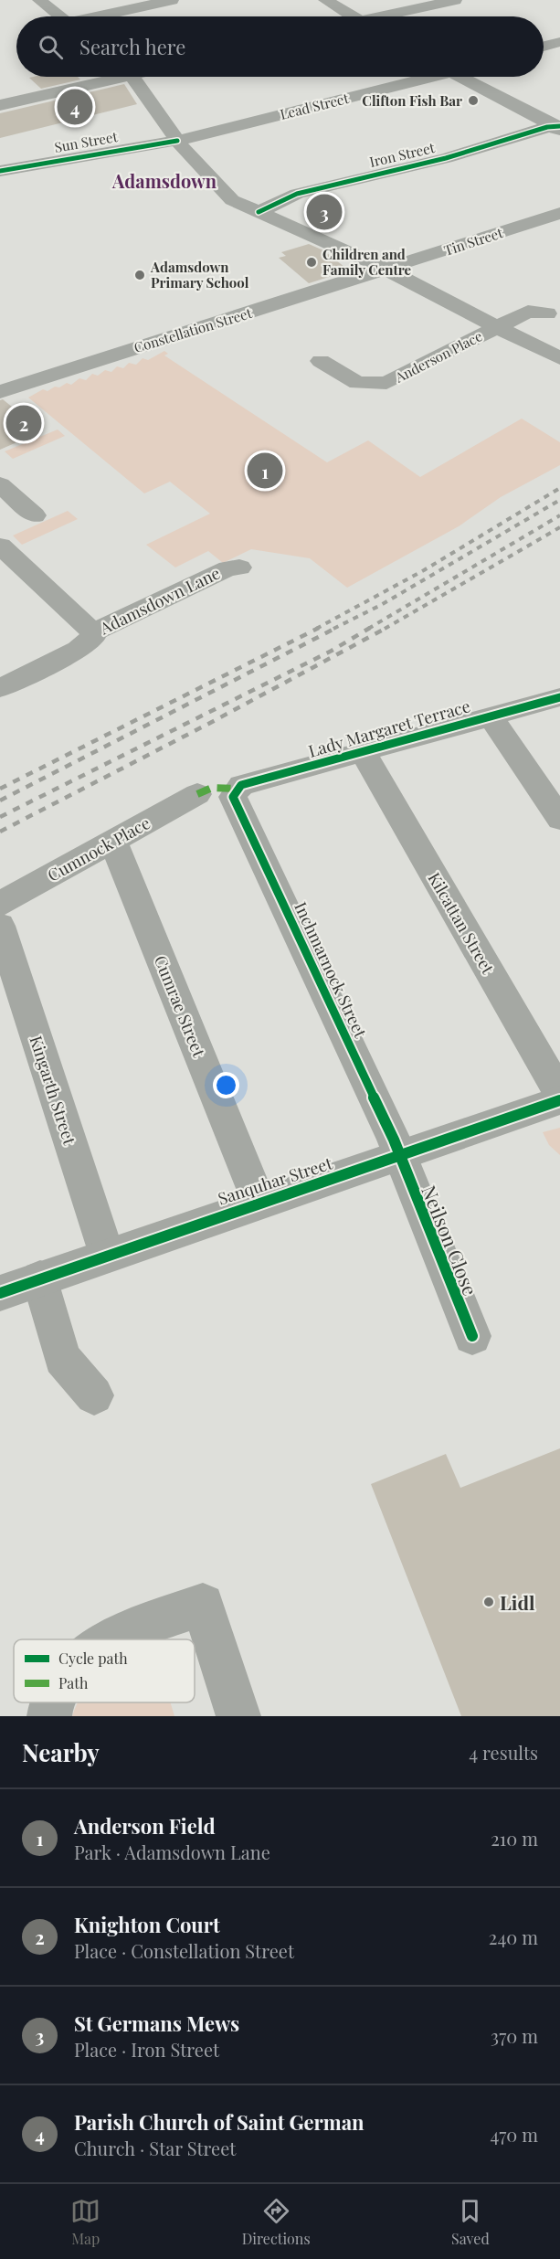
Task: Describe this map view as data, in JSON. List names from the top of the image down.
{
  "streets": {
    "street": [
      "Lead Street",
      "Sun Street",
      "Iron Street",
      "Tin Street",
      "Constellation Street",
      "Anderson Place",
      "Adamsdown Lane",
      "Lady Margaret Terrace",
      "Cumnock Place",
      "Kilcattan Street",
      "Inchmarnock Street",
      "Cumrae Street",
      "Kingarth Street",
      "Sanquhar Street",
      "Neilson Close"
    ]
  },
  "crossings": [
    ["Lead Street", "Sun Street"],
    ["Lead Street", "Anderson Place"],
    ["Sun Street", "Anderson Place"],
    ["Iron Street", "Anderson Place"],
    ["Tin Street", "Constellation Street"],
    ["Tin Street", "Anderson Place"],
    ["Constellation Street", "Anderson Place"],
    ["Lady Margaret Terrace", "Kilcattan Street"],
    ["Lady Margaret Terrace", "Inchmarnock Street"],
    ["Cumnock Place", "Cumrae Street"],
    ["Inchmarnock Street", "Sanquhar Street"],
    ["Inchmarnock Street", "Neilson Close"],
    ["Cumrae Street", "Sanquhar Street"],
    ["Kingarth Street", "Sanquhar Street"],
    ["Sanquhar Street", "Neilson Close"]
  ],
  "districts": ["Adamsdown"],
  "places": [
    "Clifton Fish Bar",
    "Children and Family Centre",
    "Adamsdown Primary School",
    "Lidl"
  ],
  "legend": ["Cycle path", "Path"],
  "page": {
    "search": "Search here",
    "pins": [
      "4",
      "3",
      "2",
      "1"
    ],
    "heading": ["Nearby", "4 results"],
    "list": [
      {
        "mark": "1",
        "name": "Anderson Field",
        "note": "Park · Adamsdown Lane",
        "value": "210 m"
      },
      {
        "mark": "2",
        "name": "Knighton Court",
        "note": "Place · Constellation Street",
        "value": "240 m"
      },
      {
        "mark": "3",
        "name": "St Germans Mews",
        "note": "Place · Iron Street",
        "value": "370 m"
      },
      {
        "mark": "4",
        "name": "Parish Church of Saint German",
        "note": "Church · Star Street",
        "value": "470 m"
      }
    ],
    "nav": ["Map", "Directions", "Saved"]
  }
}
